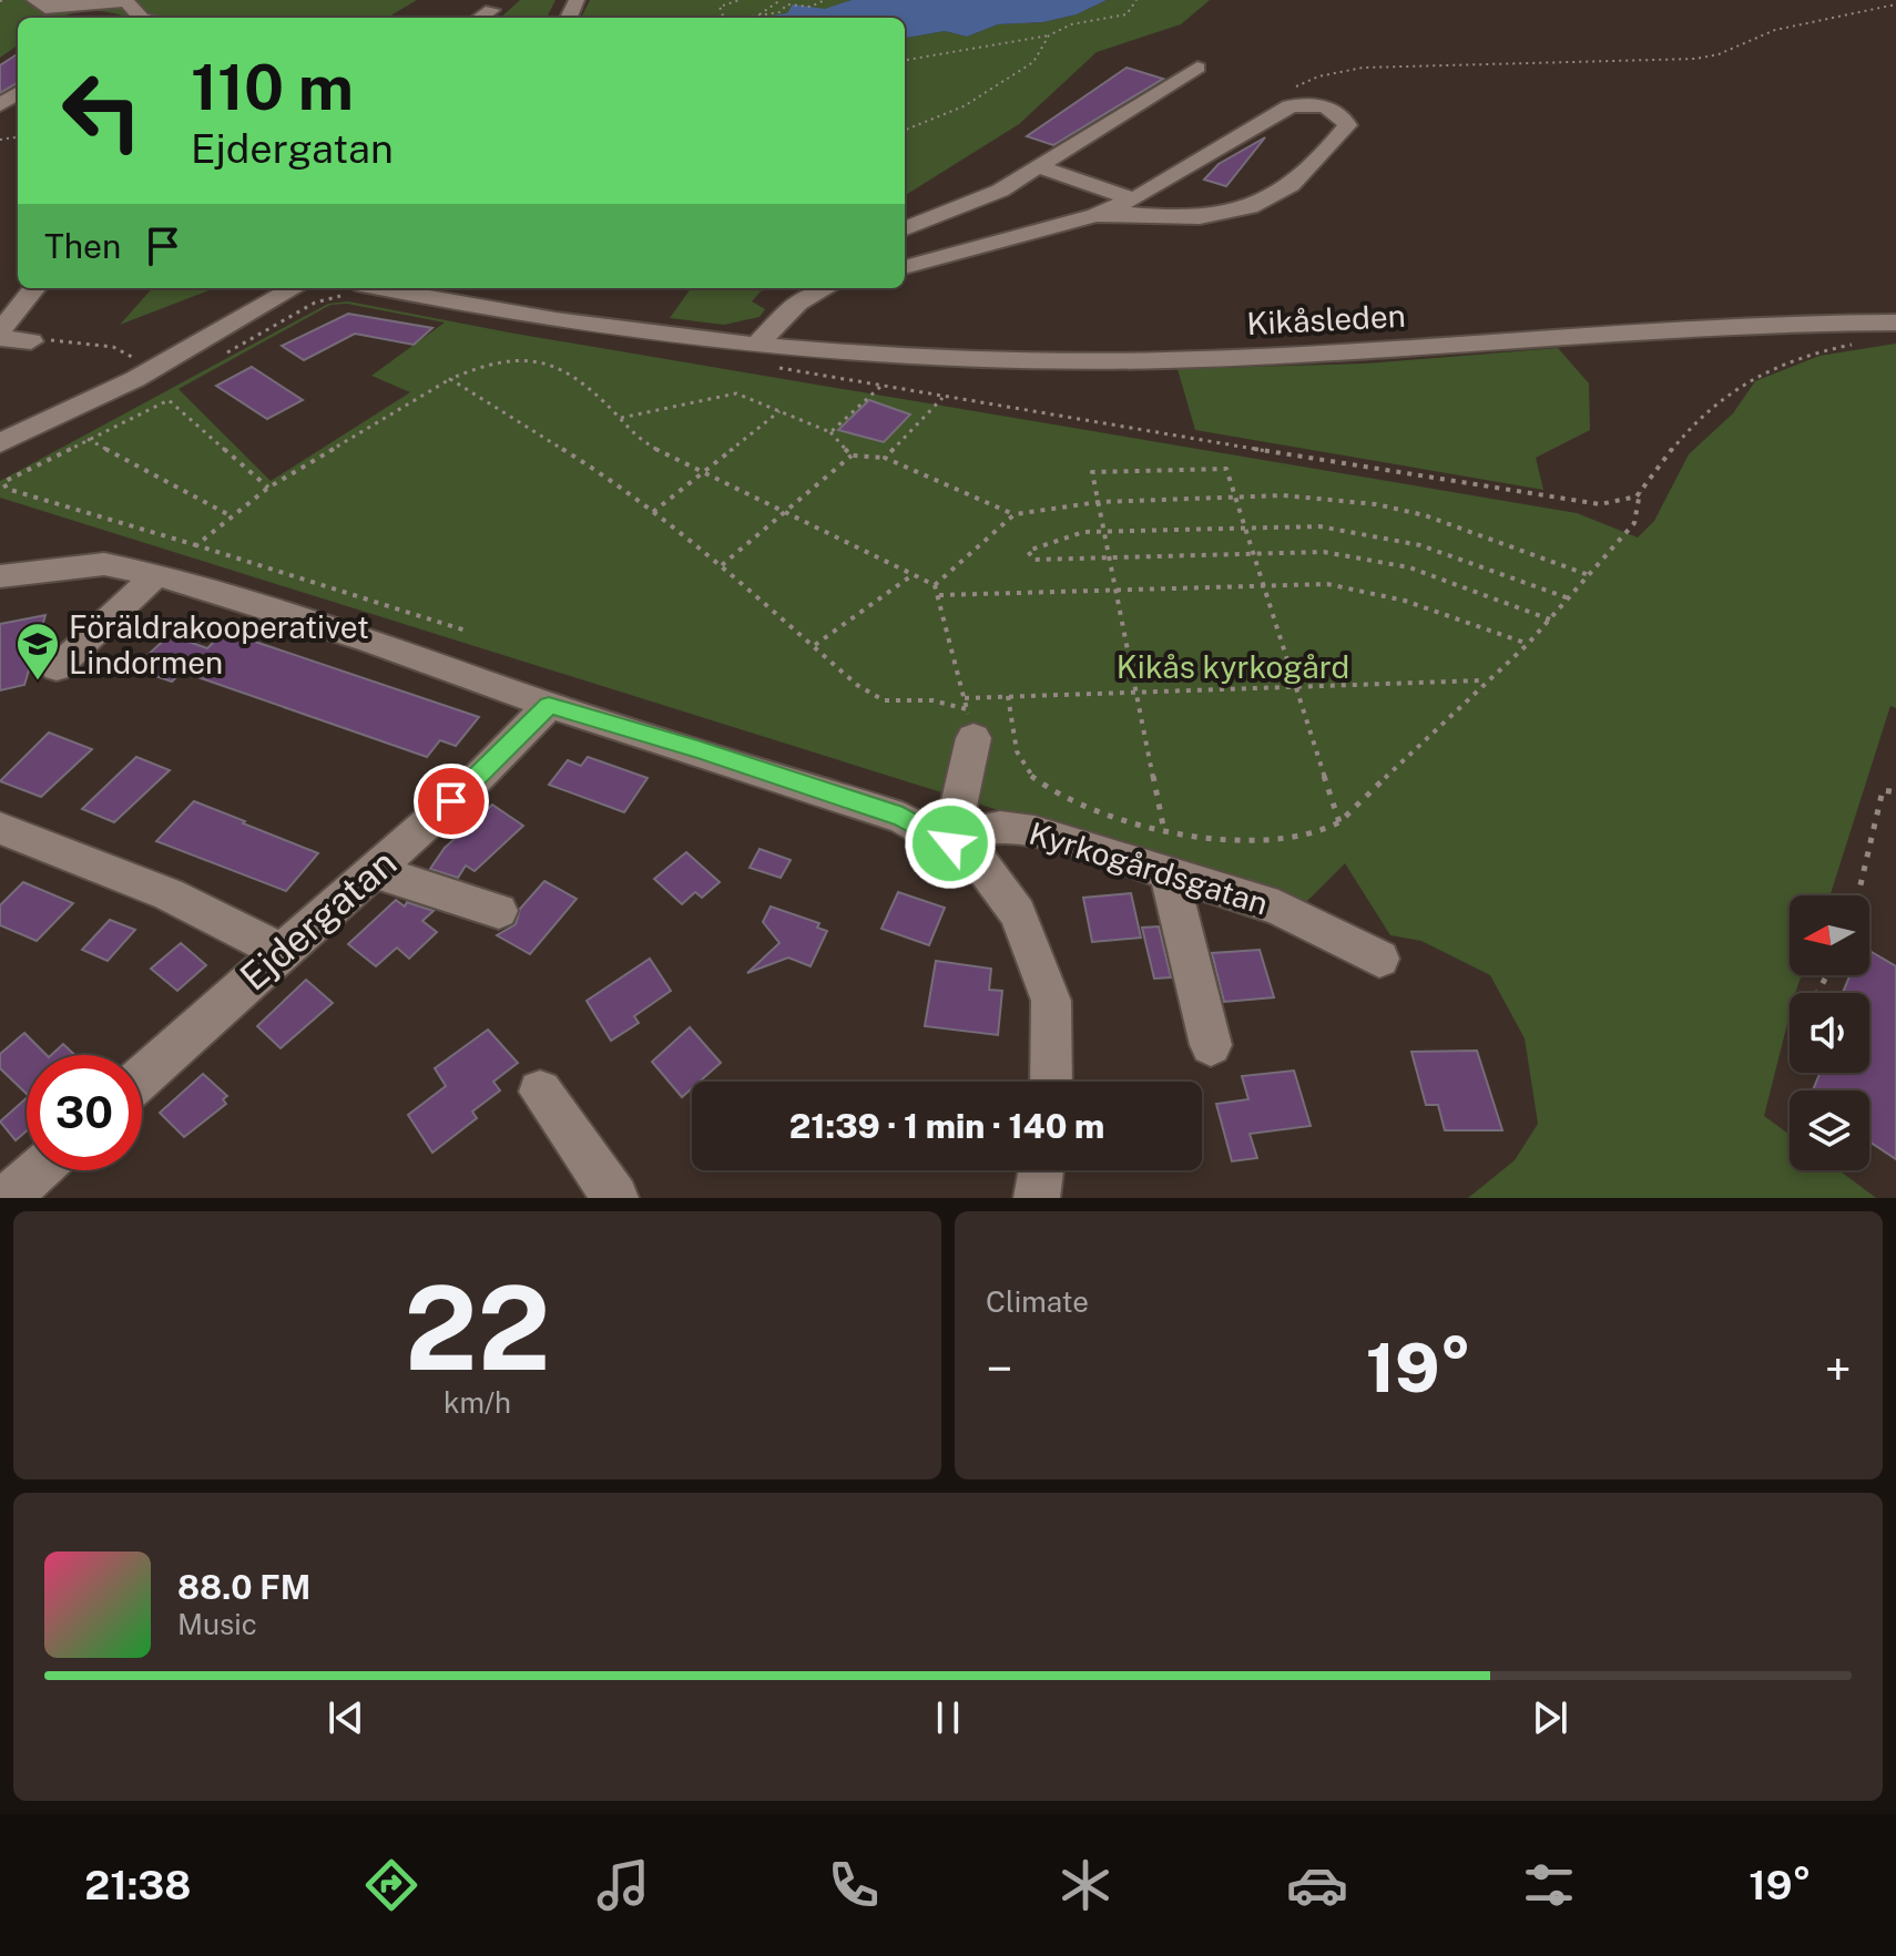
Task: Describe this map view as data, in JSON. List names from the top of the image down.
{
  "streets": {
    "street": ["Kikåsleden", "Kyrkogårdsgatan", "Ejdergatan"]
  },
  "parks": ["Kikås kyrkogård"],
  "places": {
    "school or university": ["Föräldrakooperativet Lindormen"]
  },
  "north": "left",
  "page": {
    "turn": ["110 m", "Ejdergatan"],
    "then": "Then",
    "limit": "30",
    "trip": "21:39 · 1 min · 140 m",
    "tile": [
      ["22", "km/h"],
      "Climate"
    ],
    "heat": ["−", "19°", "+"],
    "song": ["88.0 FM", "Music"],
    "tabs": ["21:38", "19°"]
  }
}
